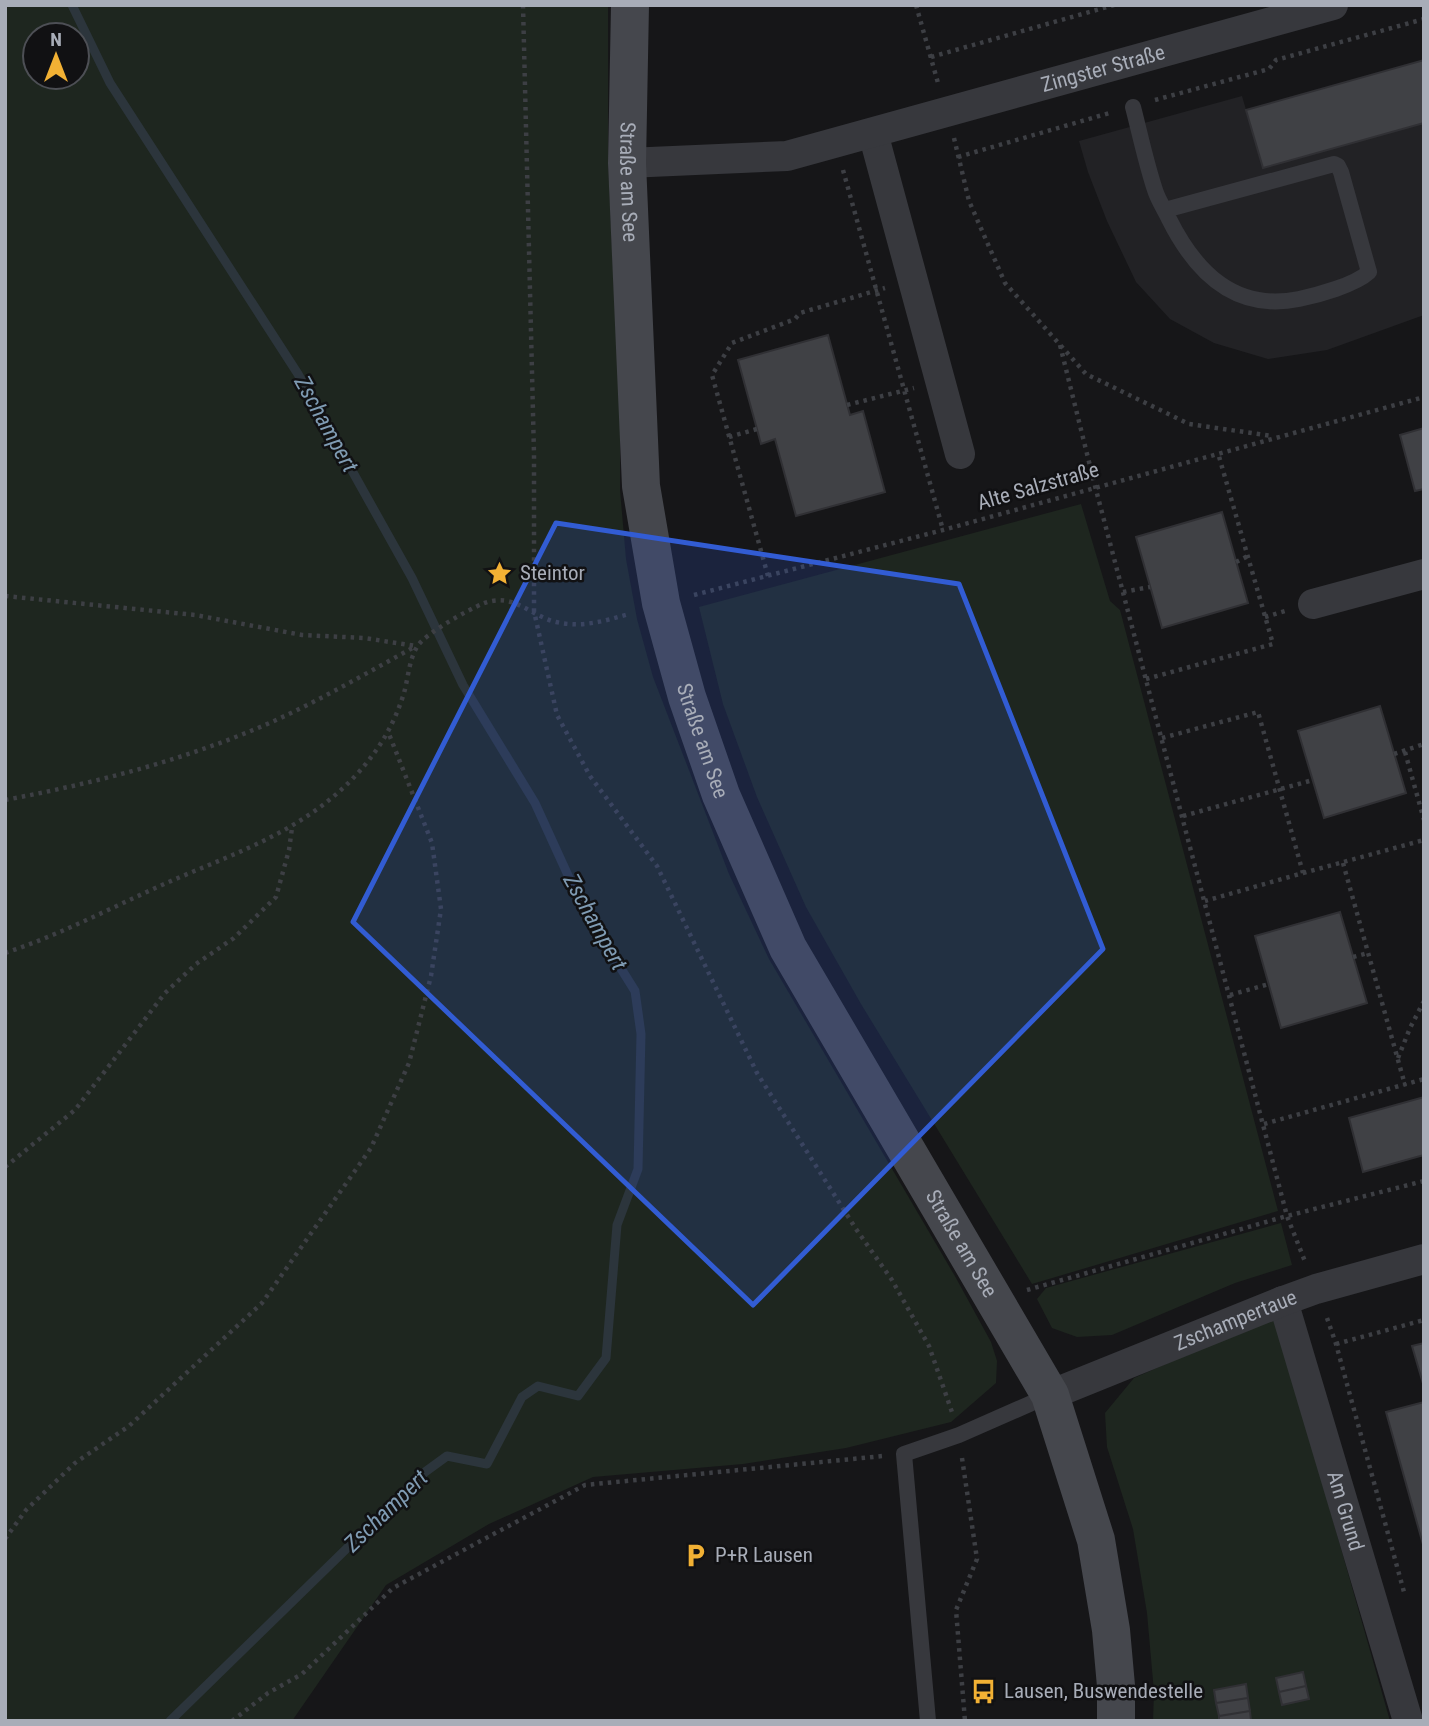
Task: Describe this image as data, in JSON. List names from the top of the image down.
{
  "streets": {
    "main road": ["Straße am See"],
    "street": ["Zingster Straße", "Zschampertaue", "Am Grund"],
    "path": ["Alte Salzstraße"]
  },
  "crossings": [
    ["Zingster Straße", "Straße am See"],
    ["Straße am See", "Alte Salzstraße"],
    ["Straße am See", "Zschampertaue"],
    ["Zschampertaue", "Am Grund"]
  ],
  "water": ["Zschampert"],
  "places": {
    "place": ["Steintor"],
    "parking": ["P+R Lausen"],
    "bus stop": ["Lausen, Buswendestelle"]
  },
  "north": "top"
}
